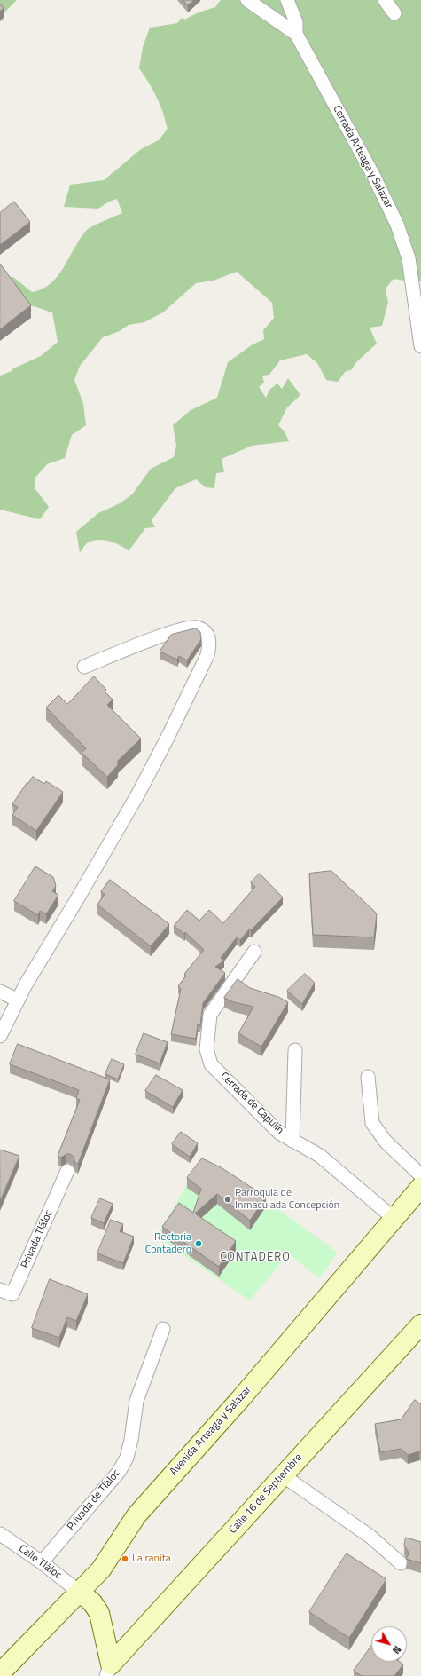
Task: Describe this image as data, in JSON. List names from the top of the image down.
{
  "streets": {
    "street": [
      "Cerrada Arteaga y Salazar",
      "Cerrada de Capulín",
      "Privada Tláloc",
      "Avenida Arteaga y Salazar",
      "Calle 16 de Septiembre",
      "Privada de Tláloc",
      "Calle Tláloc"
    ]
  },
  "crossings": [
    ["Cerrada de Capulín", "Avenida Arteaga y Salazar"],
    ["Avenida Arteaga y Salazar", "Calle Tláloc"],
    ["Privada de Tláloc", "Calle Tláloc"]
  ],
  "districts": ["CONTADERO"],
  "places": ["Parroquia de Inmaculada Concepción", "Rectoria Contadero", "La ranita"],
  "north": "bottom right"
}
